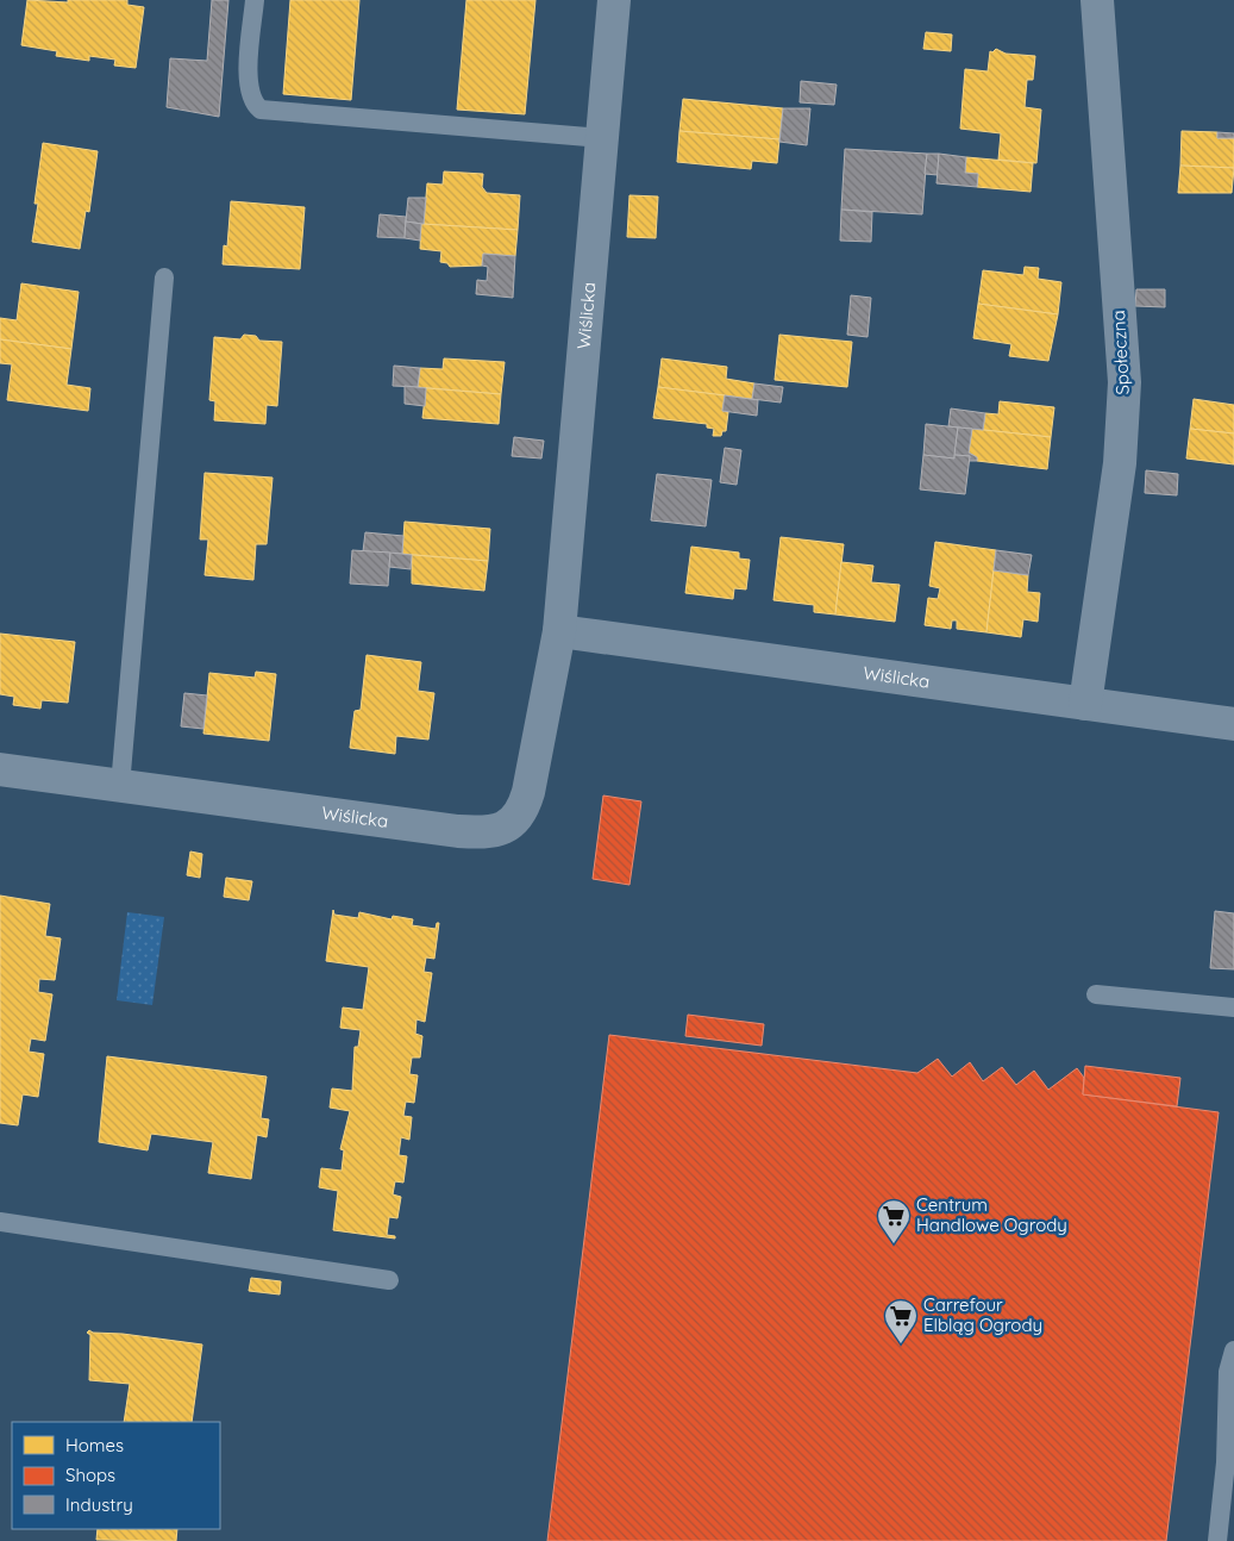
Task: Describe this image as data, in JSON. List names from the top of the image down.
{
  "streets": {
    "street": ["Wiślicka", "Społeczna"]
  },
  "crossings": [
    ["Wiślicka", "Społeczna"]
  ],
  "places": {
    "supermarket": ["Centrum Handlowe Ogrody", "Carrefour Elbląg Ogrody"]
  },
  "legend": ["Homes", "Shops", "Industry"]
}
